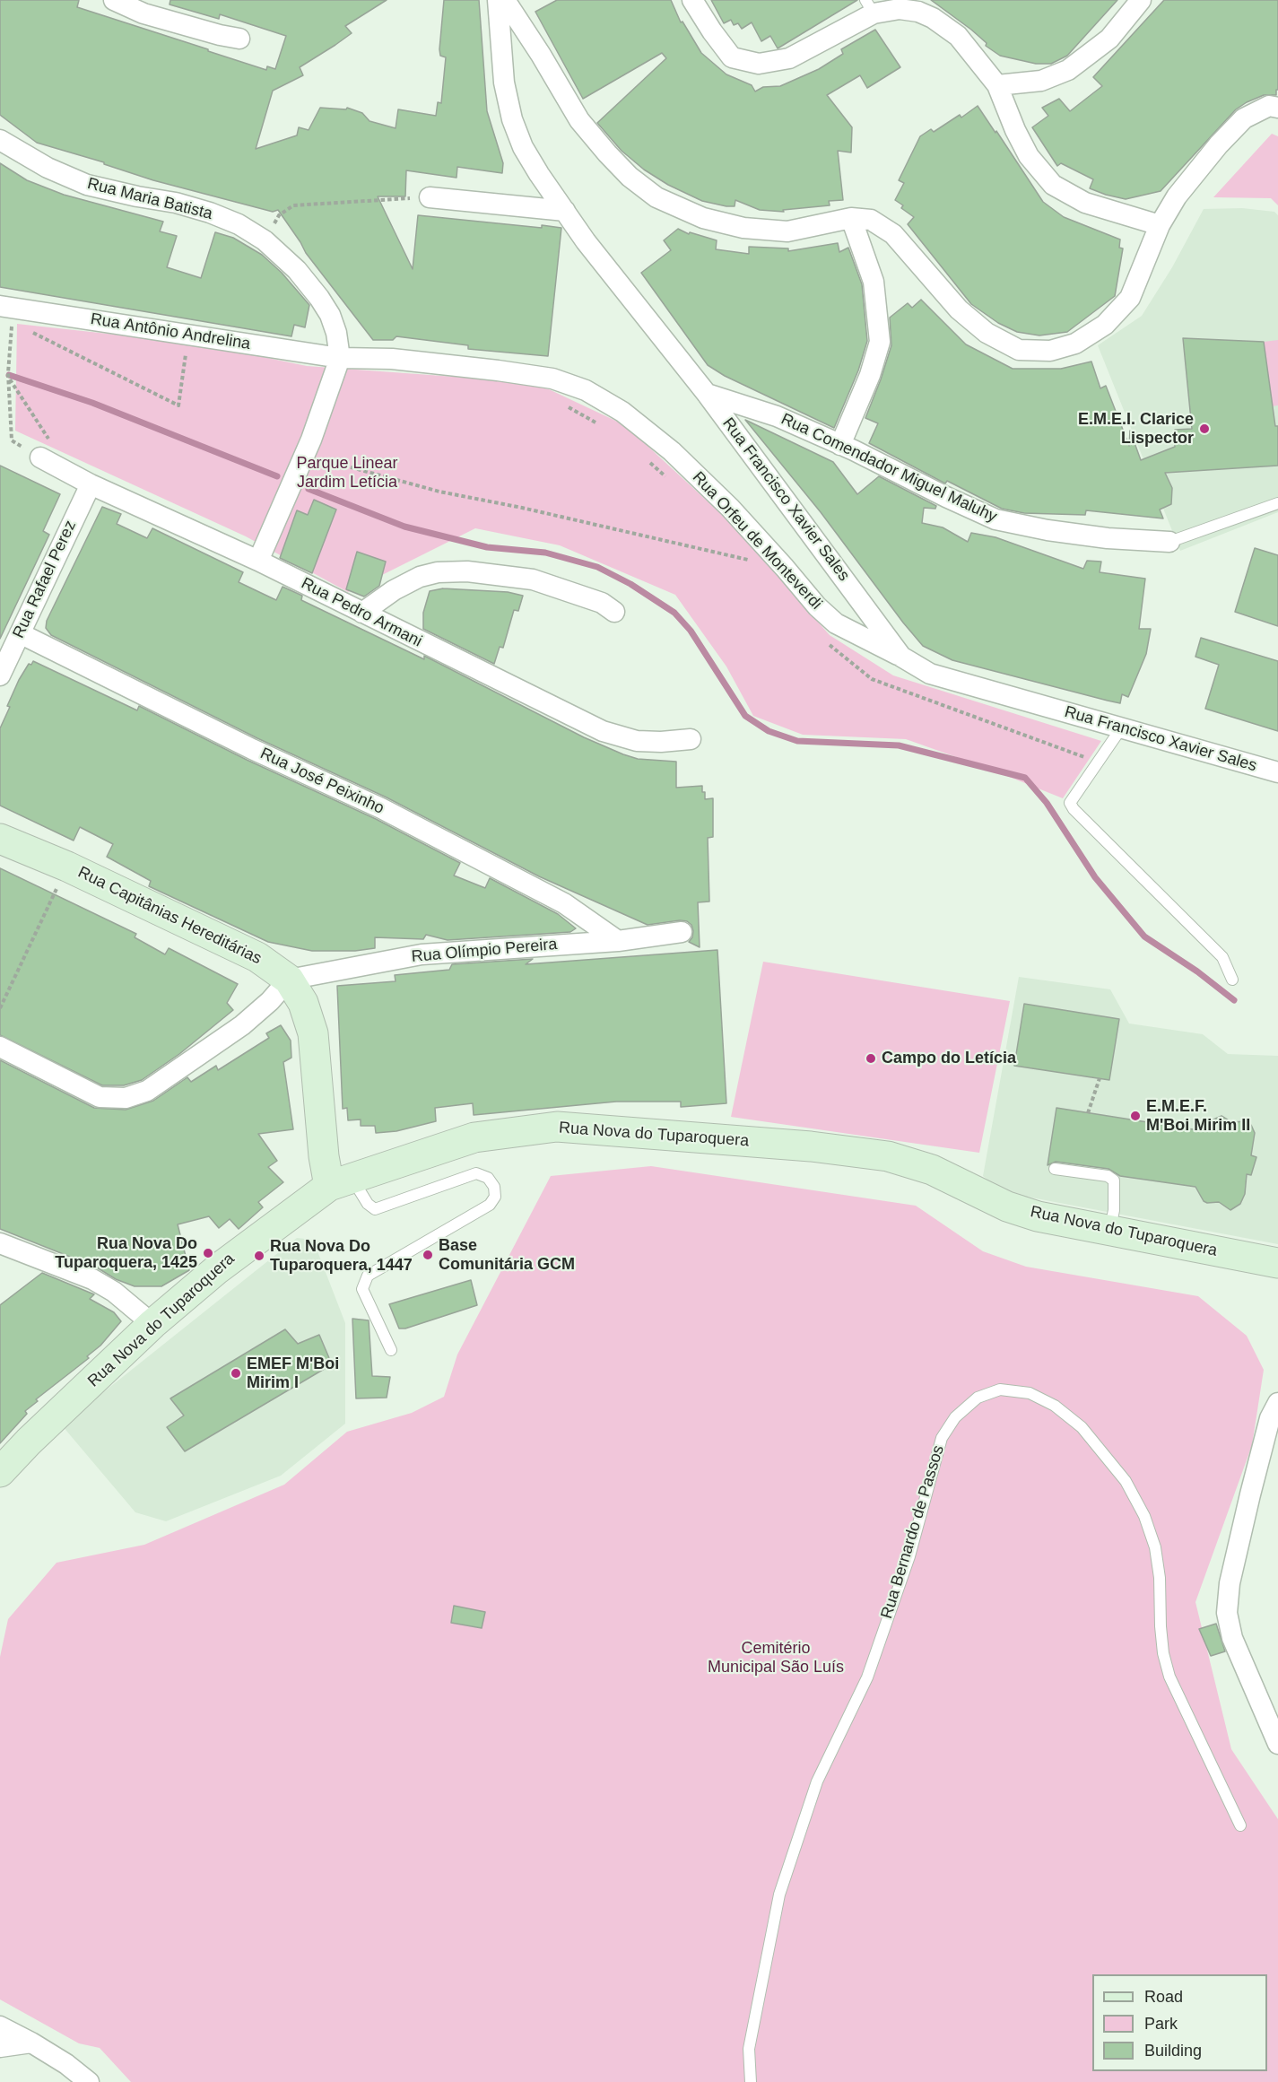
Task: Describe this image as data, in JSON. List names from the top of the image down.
{
  "streets": {
    "street": [
      "Rua Maria Batista",
      "Rua Antônio Andrelina",
      "Rua Comendador Miguel Maluhy",
      "Rua Francisco Xavier Sales",
      "Rua Orfeu de Monteverdi",
      "Rua Rafael Perez",
      "Rua Pedro Armani",
      "Rua José Peixinho",
      "Rua Capitânias Hereditárias",
      "Rua Olímpio Pereira",
      "Rua Nova do Tuparoquera"
    ],
    "lane": ["Rua Bernardo de Passos"]
  },
  "crossings": [
    ["Rua Maria Batista", "Rua Antônio Andrelina"],
    ["Rua Maria Batista", "Rua Orfeu de Monteverdi"],
    ["Rua Maria Batista", "Rua Pedro Armani"],
    ["Rua Antônio Andrelina", "Rua Orfeu de Monteverdi"],
    ["Rua Comendador Miguel Maluhy", "Rua Francisco Xavier Sales"],
    ["Rua Francisco Xavier Sales", "Rua Orfeu de Monteverdi"],
    ["Rua Rafael Perez", "Rua Pedro Armani"],
    ["Rua Rafael Perez", "Rua José Peixinho"],
    ["Rua José Peixinho", "Rua Olímpio Pereira"],
    ["Rua Capitânias Hereditárias", "Rua Olímpio Pereira"],
    ["Rua Capitânias Hereditárias", "Rua Nova do Tuparoquera"]
  ],
  "parks": ["Parque Linear Jardim Letícia", "Cemitério Municipal São Luís"],
  "places": [
    "E.M.E.I. Clarice Lispector",
    "Campo do Letícia",
    "E.M.E.F. M'Boi Mirim II",
    "Rua Nova Do Tuparoquera, 1425",
    "Base Comunitária GCM",
    "Rua Nova Do Tuparoquera, 1447",
    "EMEF M'Boi Mirim I"
  ],
  "legend": ["Road", "Park", "Building"]
}
